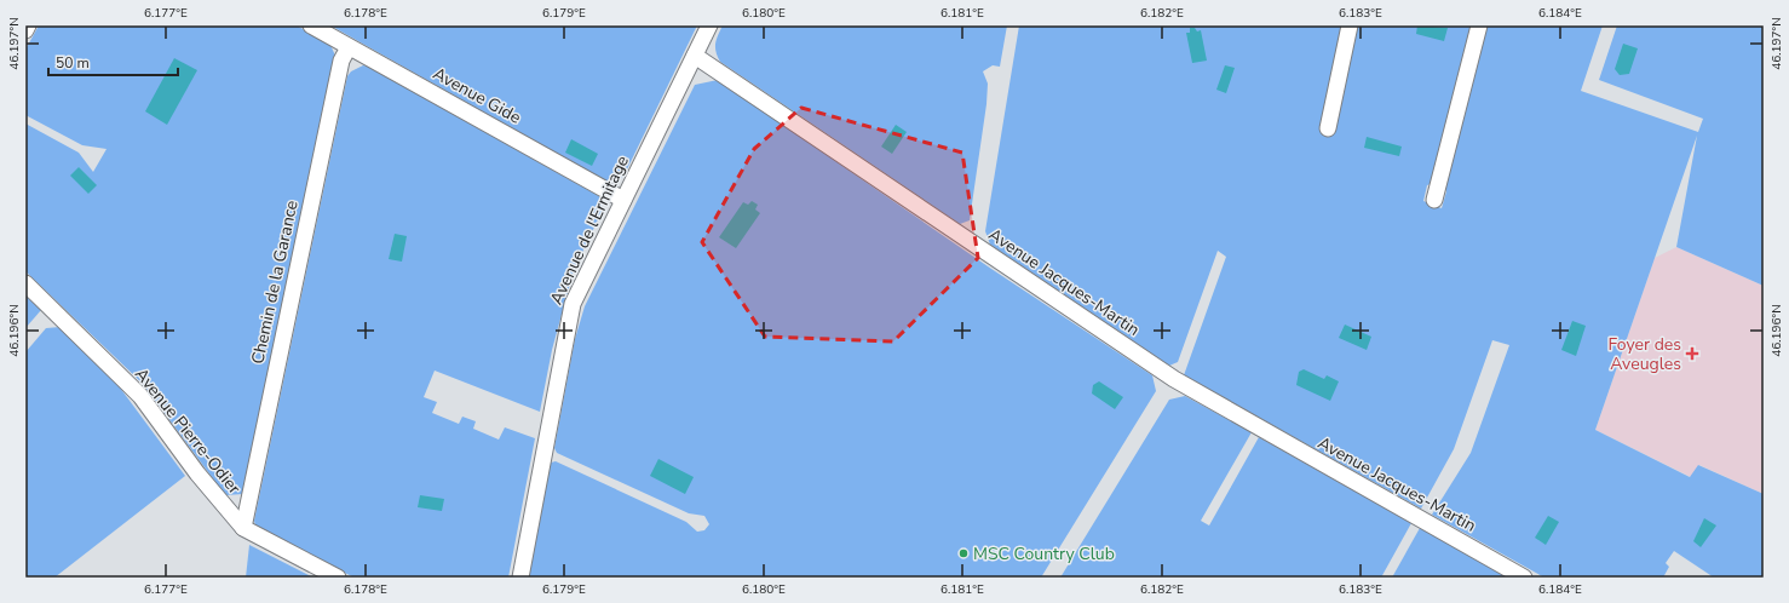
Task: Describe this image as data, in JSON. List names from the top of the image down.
{
  "streets": {
    "street": [
      "Avenue Gide",
      "Avenue de l'Ermitage",
      "Chemin de la Garance",
      "Avenue Jacques-Martin",
      "Avenue Pierre-Odier"
    ]
  },
  "crossings": [
    ["Avenue Gide", "Avenue de l'Ermitage"],
    ["Avenue Gide", "Chemin de la Garance"],
    ["Avenue de l'Ermitage", "Avenue Jacques-Martin"],
    ["Chemin de la Garance", "Avenue Pierre-Odier"]
  ],
  "places": {
    "health": ["Foyer des Aveugles"],
    "other": ["MSC Country Club"]
  },
  "scale_bar": "50 m",
  "coordinates": [
    "6.177°E",
    "6.178°E",
    "6.179°E",
    "6.180°E",
    "6.181°E",
    "6.182°E",
    "6.183°E",
    "6.184°E",
    "46.197°N",
    "46.196°N"
  ]
}
